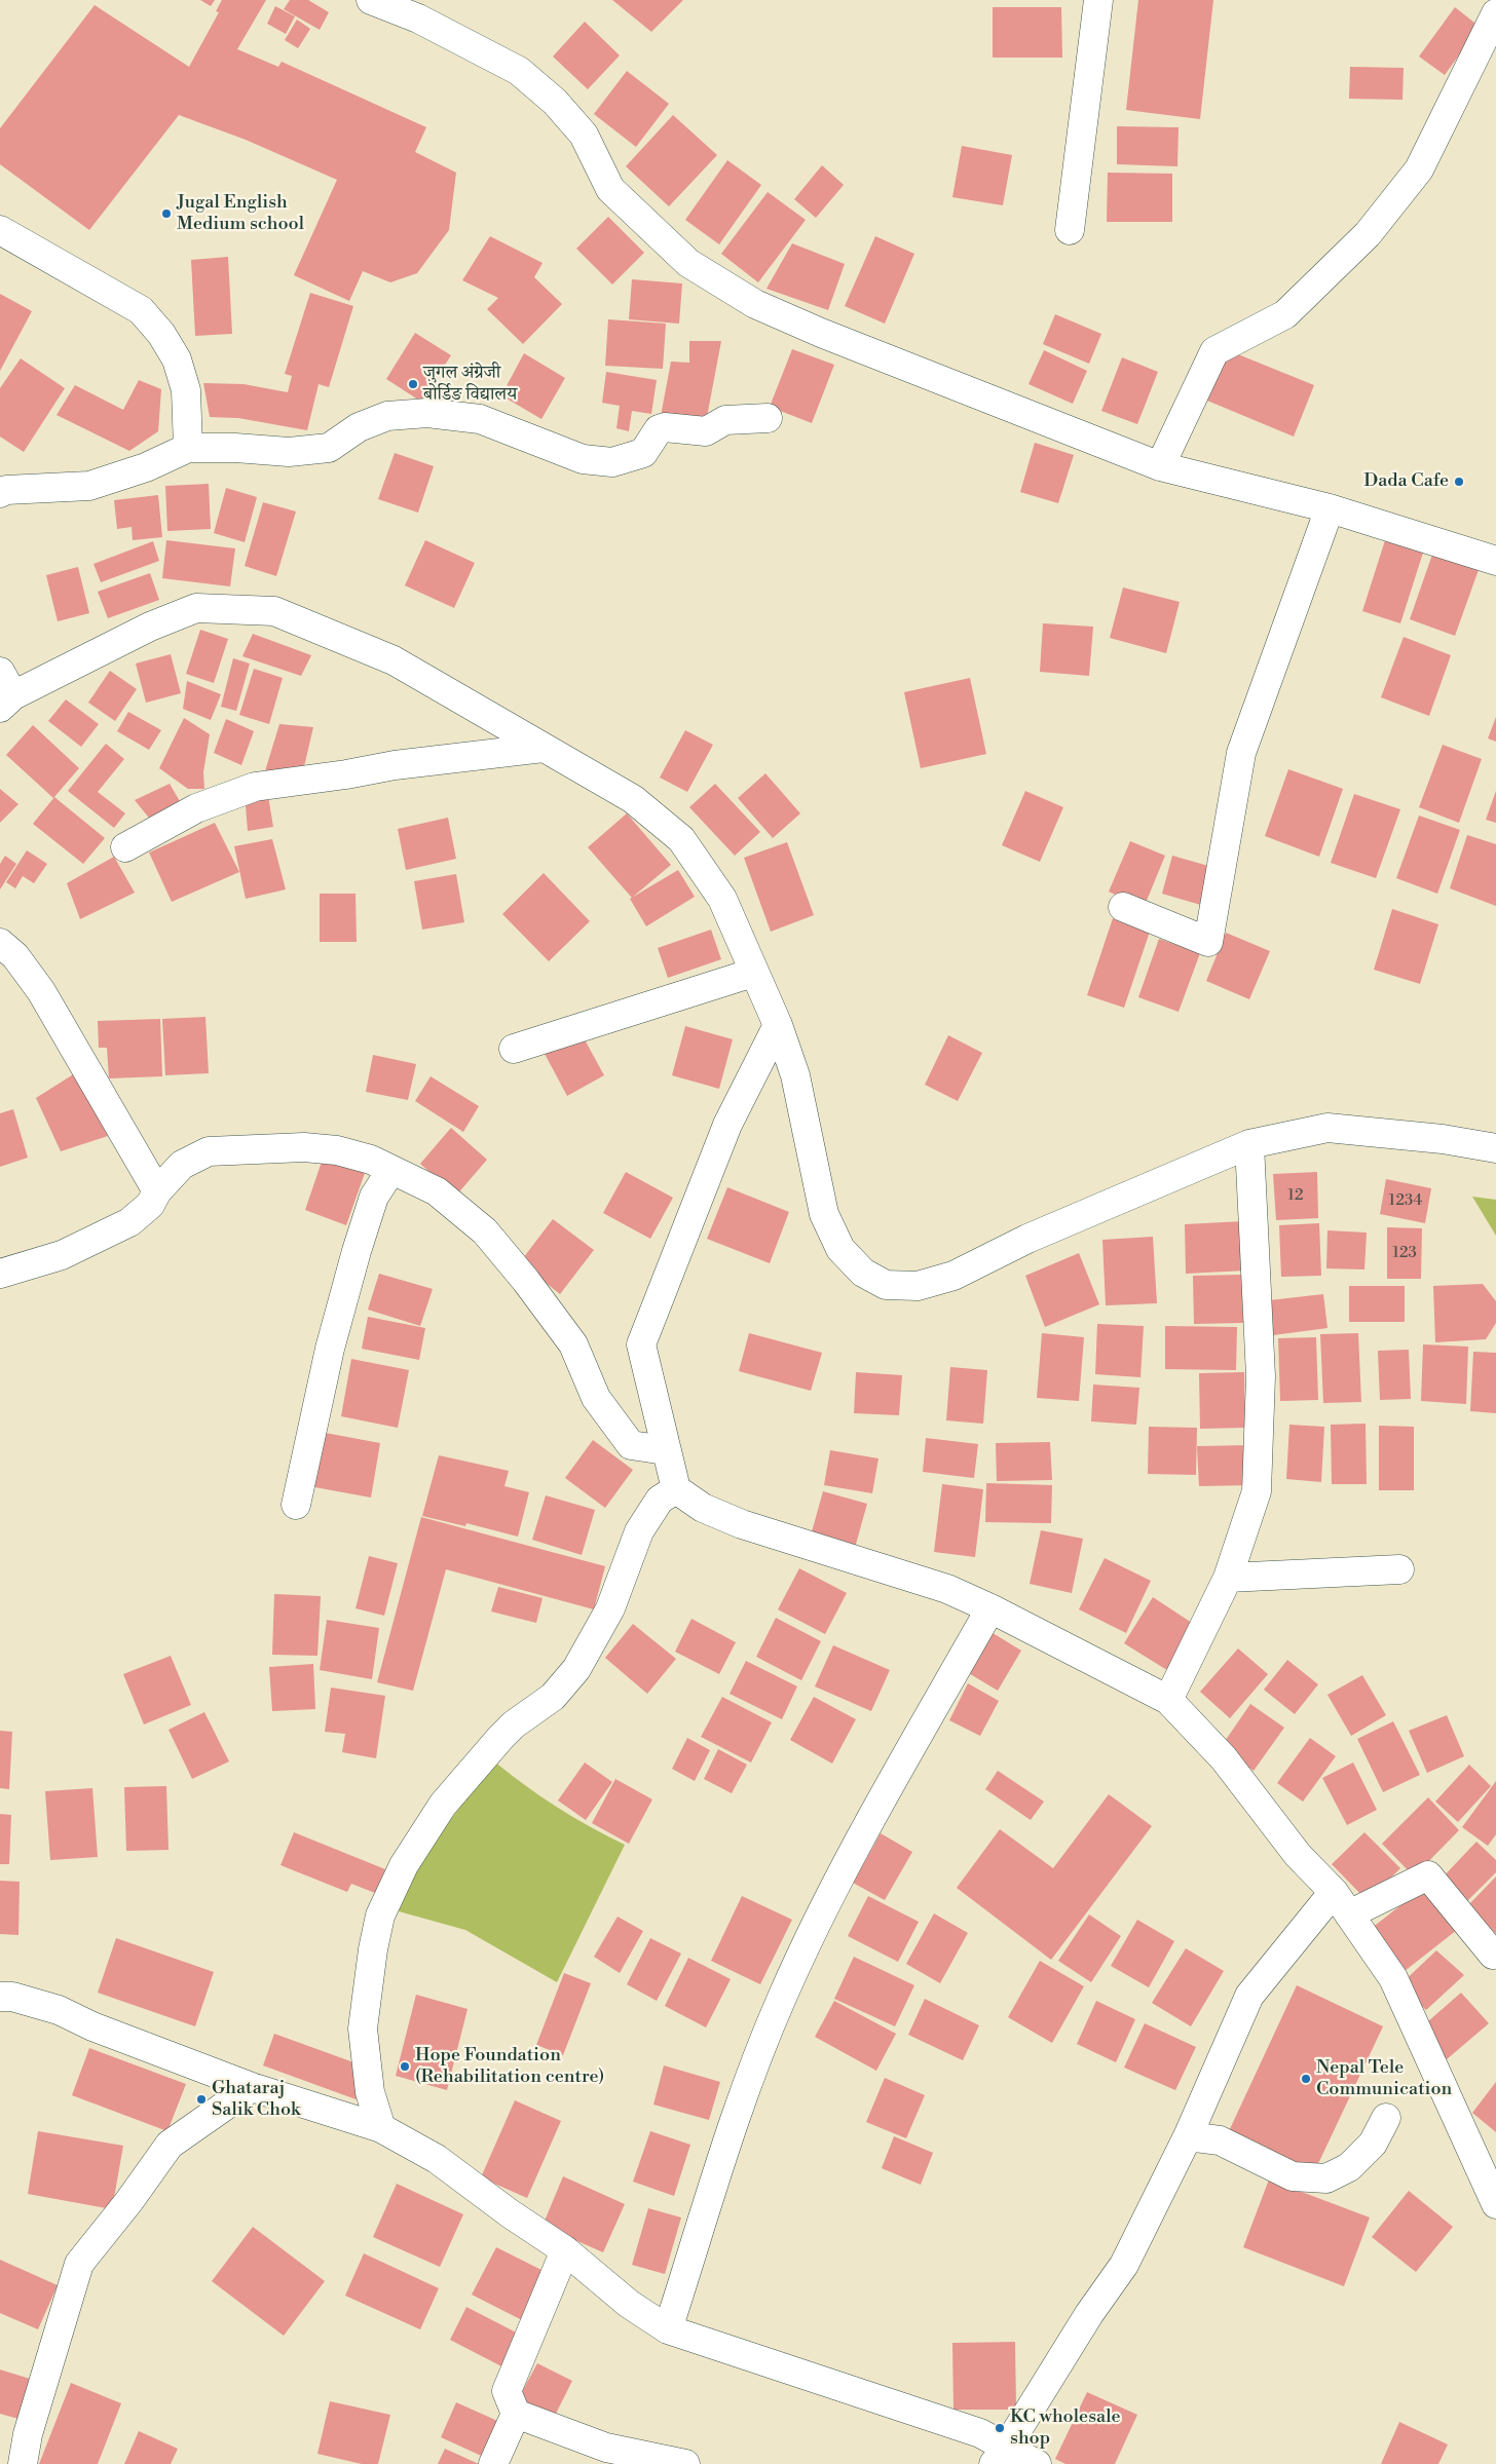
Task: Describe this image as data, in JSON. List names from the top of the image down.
{
  "places": [
    "Jugal English Medium school",
    "जुगल अंग्रेजी बोर्डिङ विद्यालय",
    "Dada Cafe",
    "Hope Foundation (Rehabilitation centre)",
    "Nepal Tele Communication",
    "Ghataraj Salik Chok",
    "KC wholesale shop"
  ],
  "house_numbers": ["12", "1234", "123"]
}
